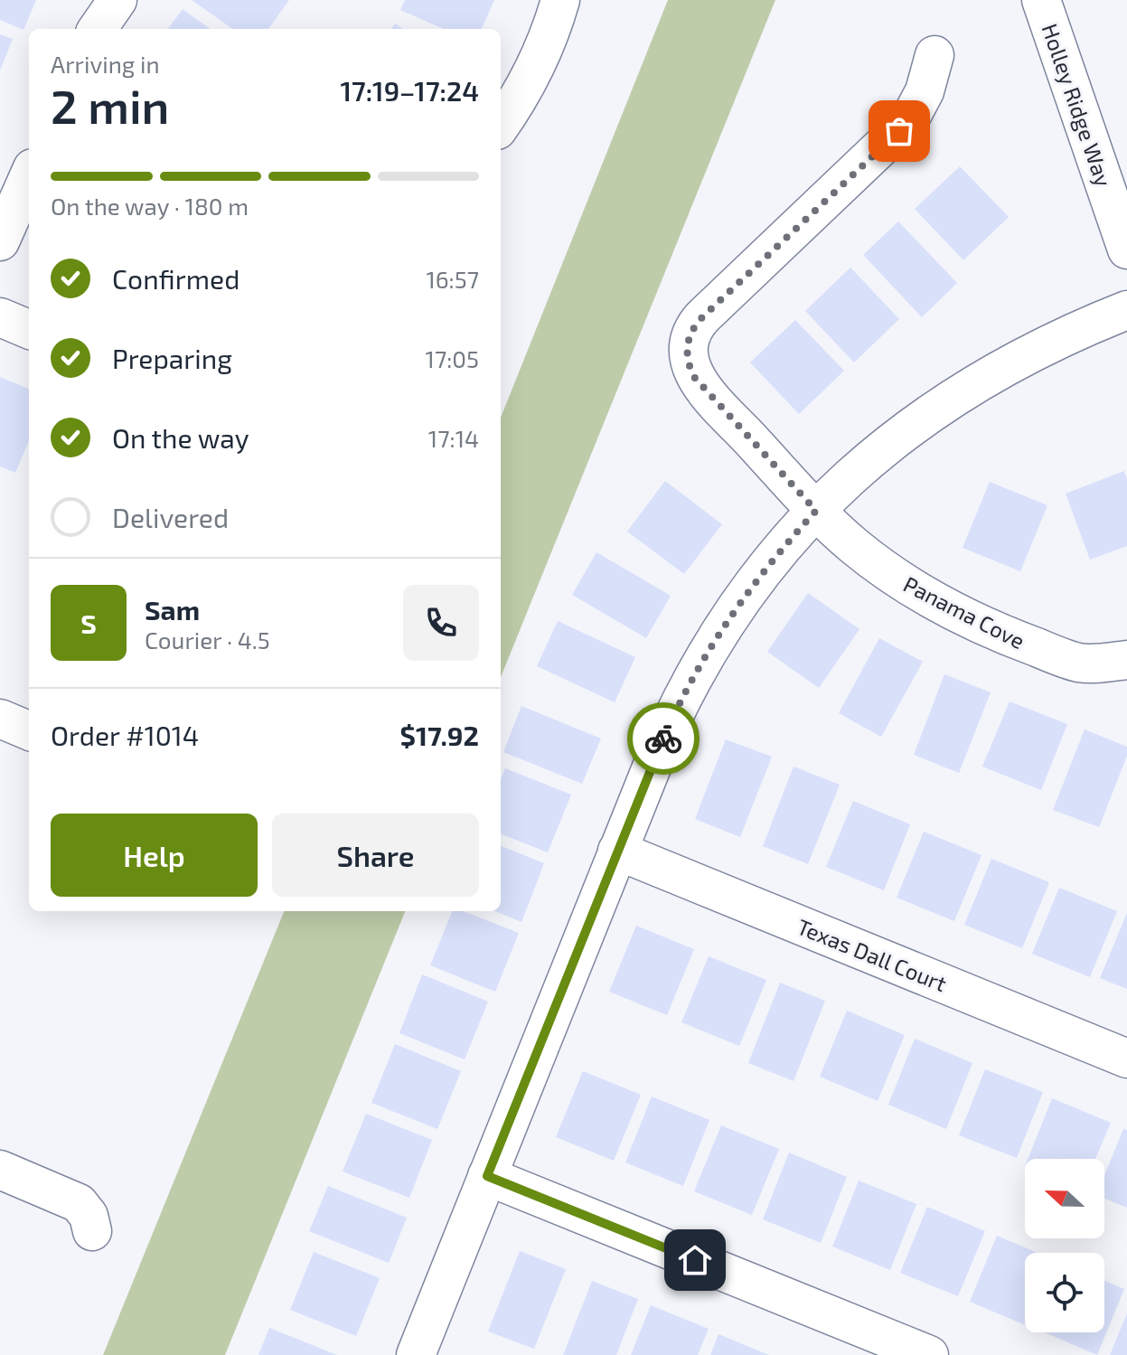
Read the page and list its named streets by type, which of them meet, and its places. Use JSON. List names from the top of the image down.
{
  "streets": {
    "street": ["Holley Ridge Way", "Panama Cove", "Texas Dall Court"]
  },
  "north": "left",
  "page": {
    "heading": ["2 min", "Arriving in", "17:19–17:24"],
    "panel": [
      "Sam",
      "Courier · 4.5",
      "Order #1014",
      "$17.92"
    ],
    "bar": "On the way · 180 m",
    "list": [
      ["Confirmed", "16:57"],
      ["Preparing", "17:05"],
      ["On the way", "17:14"],
      "Delivered"
    ],
    "round": "S",
    "buttons": ["Help", "Share"]
  }
}
